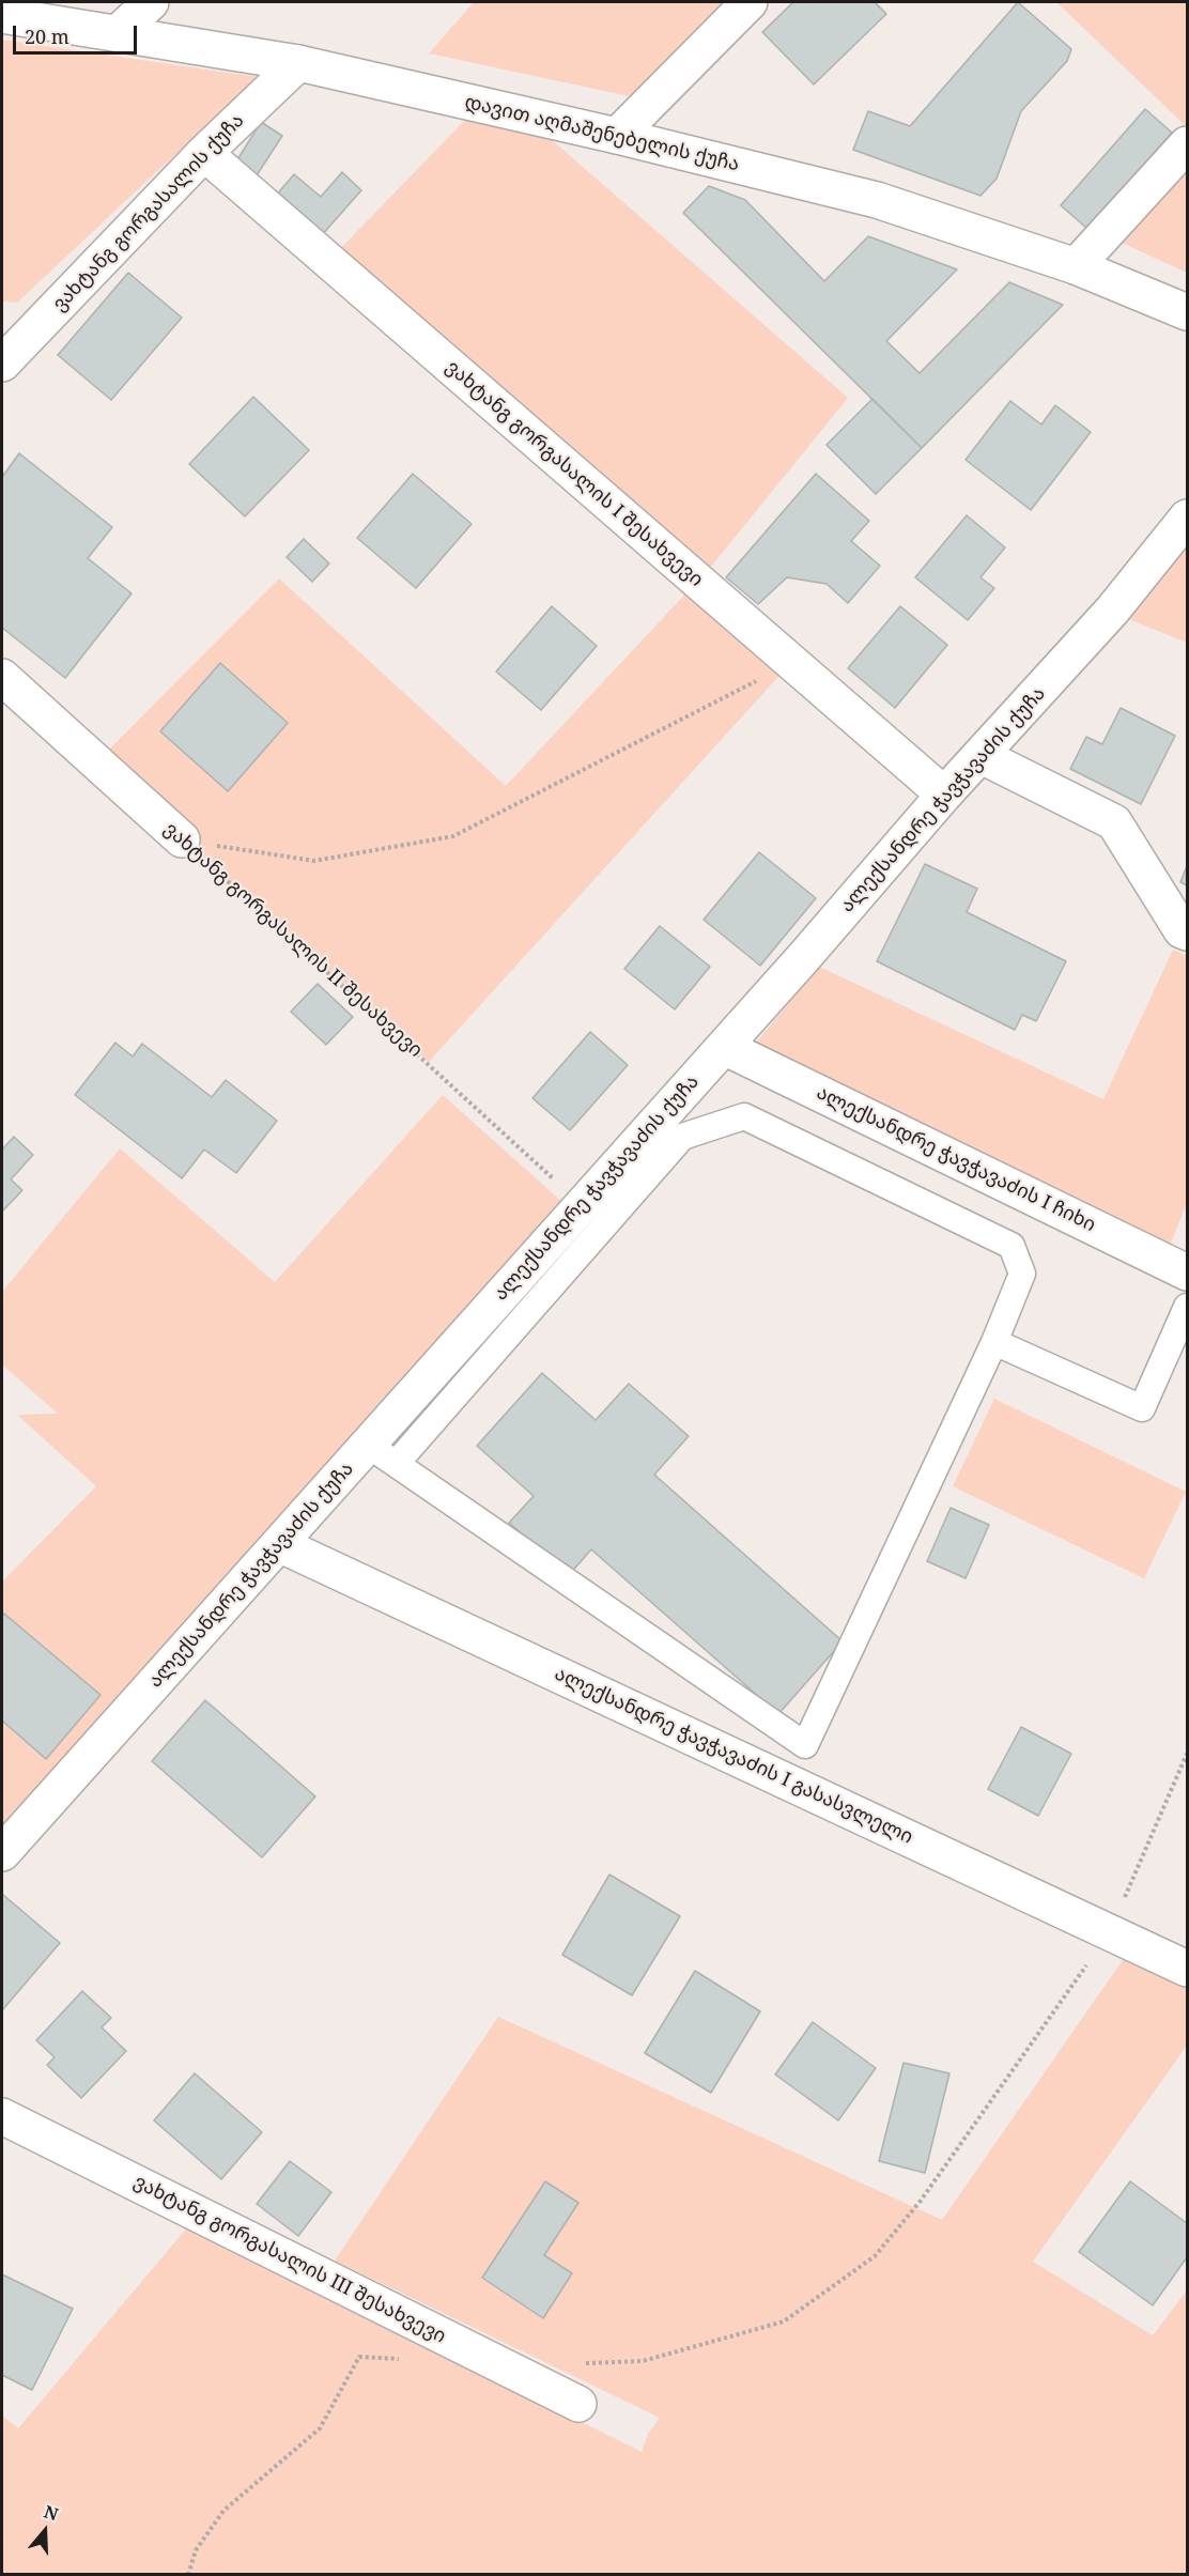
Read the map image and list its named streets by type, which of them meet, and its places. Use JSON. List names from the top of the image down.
{
  "streets": {
    "street": [
      "დავით აღმაშენებელის ქუჩა",
      "ვახტანგ გორგასალის ქუჩა",
      "ვახტანგ გორგასალის I შესახვევი",
      "ალექსანდრე ჭავჭავაძის ქუჩა",
      "ვახტანგ გორგასალის II შესახვევი",
      "ალექსანდრე ჭავჭავაძის I ჩიხი",
      "ალექსანდრე ჭავჭავაძის I გასასვლელი",
      "ვახტანგ გორგასალის III შესახვევი"
    ]
  },
  "crossings": [
    ["დავით აღმაშენებელის ქუჩა", "ვახტანგ გორგასალის ქუჩა"],
    ["ვახტანგ გორგასალის ქუჩა", "ვახტანგ გორგასალის I შესახვევი"],
    ["ვახტანგ გორგასალის I შესახვევი", "ალექსანდრე ჭავჭავაძის ქუჩა"],
    ["ალექსანდრე ჭავჭავაძის ქუჩა", "ვახტანგ გორგასალის II შესახვევი"],
    ["ალექსანდრე ჭავჭავაძის ქუჩა", "ალექსანდრე ჭავჭავაძის I ჩიხი"],
    ["ალექსანდრე ჭავჭავაძის ქუჩა", "ალექსანდრე ჭავჭავაძის I გასასვლელი"]
  ],
  "scale_bar": "20 m",
  "north": "top"
}
